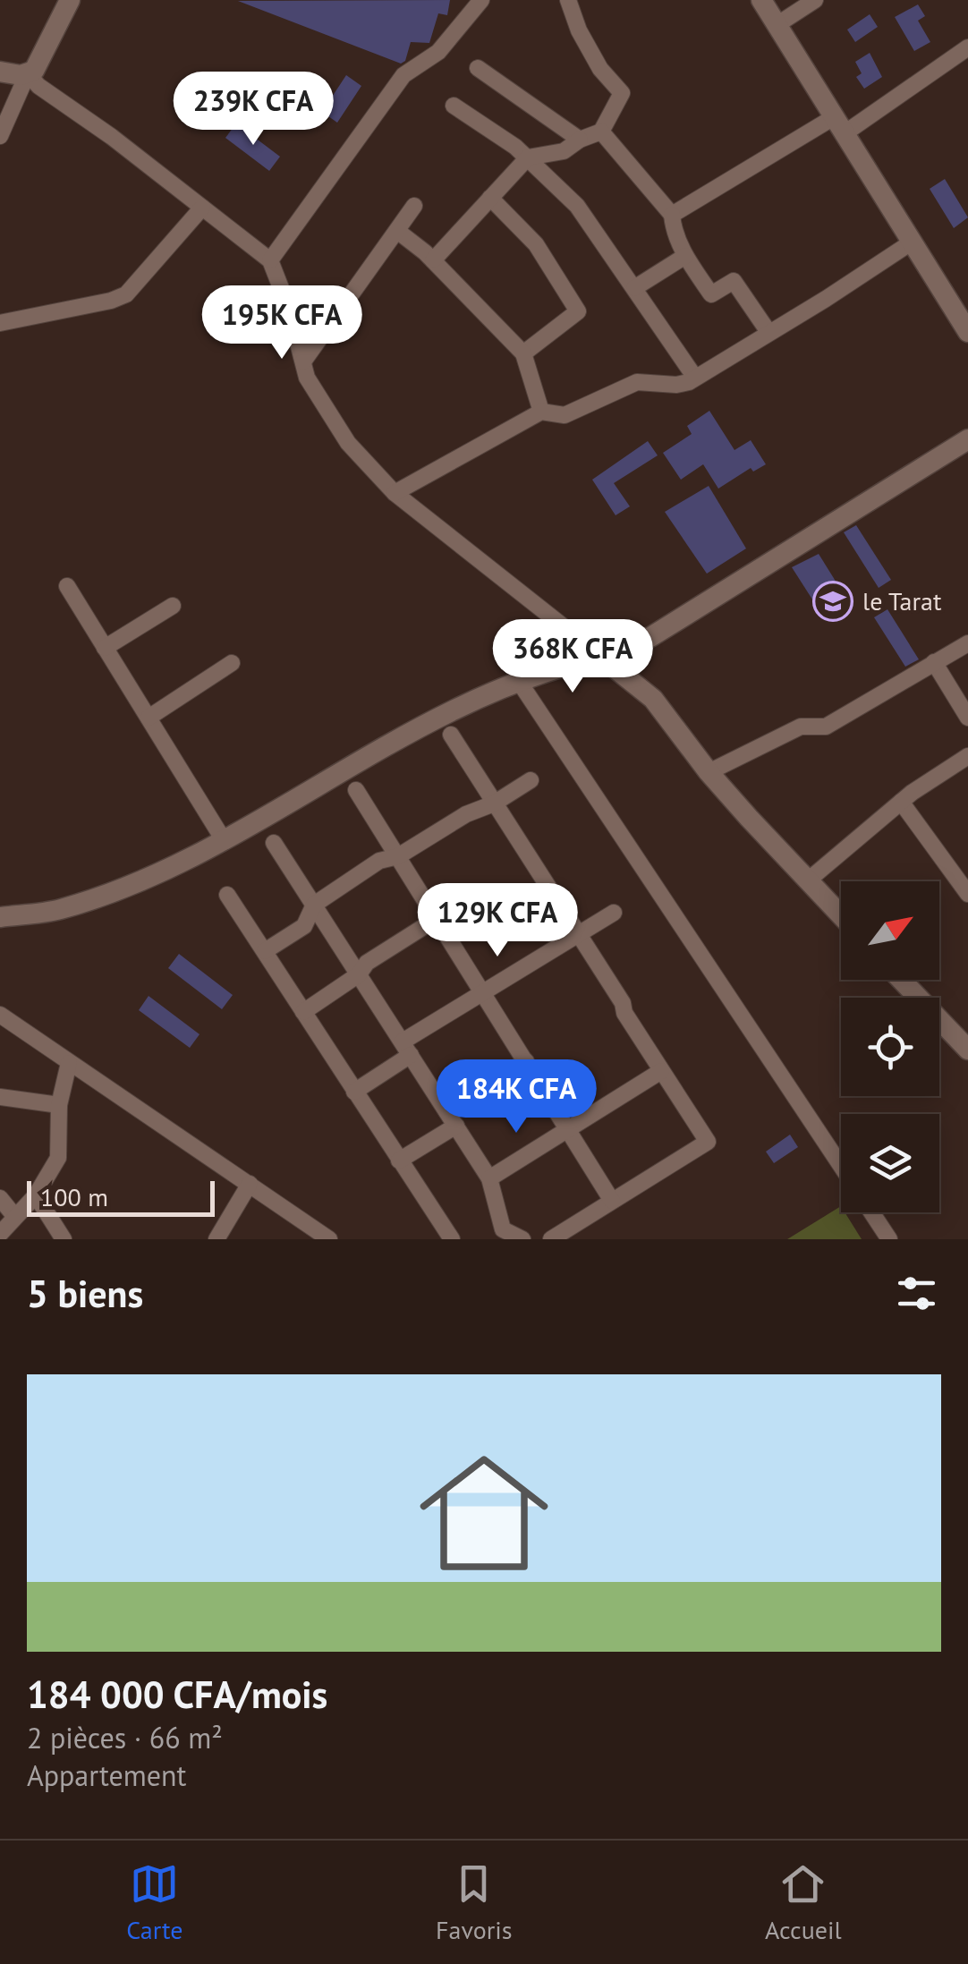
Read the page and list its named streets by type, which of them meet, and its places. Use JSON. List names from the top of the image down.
{
  "places": {
    "school or university": ["le Tarat"]
  },
  "scale_bar": "100 m",
  "north": "top right",
  "page": {
    "price": [
      "239K CFA",
      "195K CFA",
      "368K CFA",
      "129K CFA",
      "184K CFA"
    ],
    "scale": "100 m",
    "heading": "5 biens",
    "list": [
      {
        "name": "184 000 CFA/mois",
        "note": "2 pièces · 66 m² · Appartement"
      }
    ],
    "tabs": ["Carte", "Favoris", "Accueil"]
  }
}
